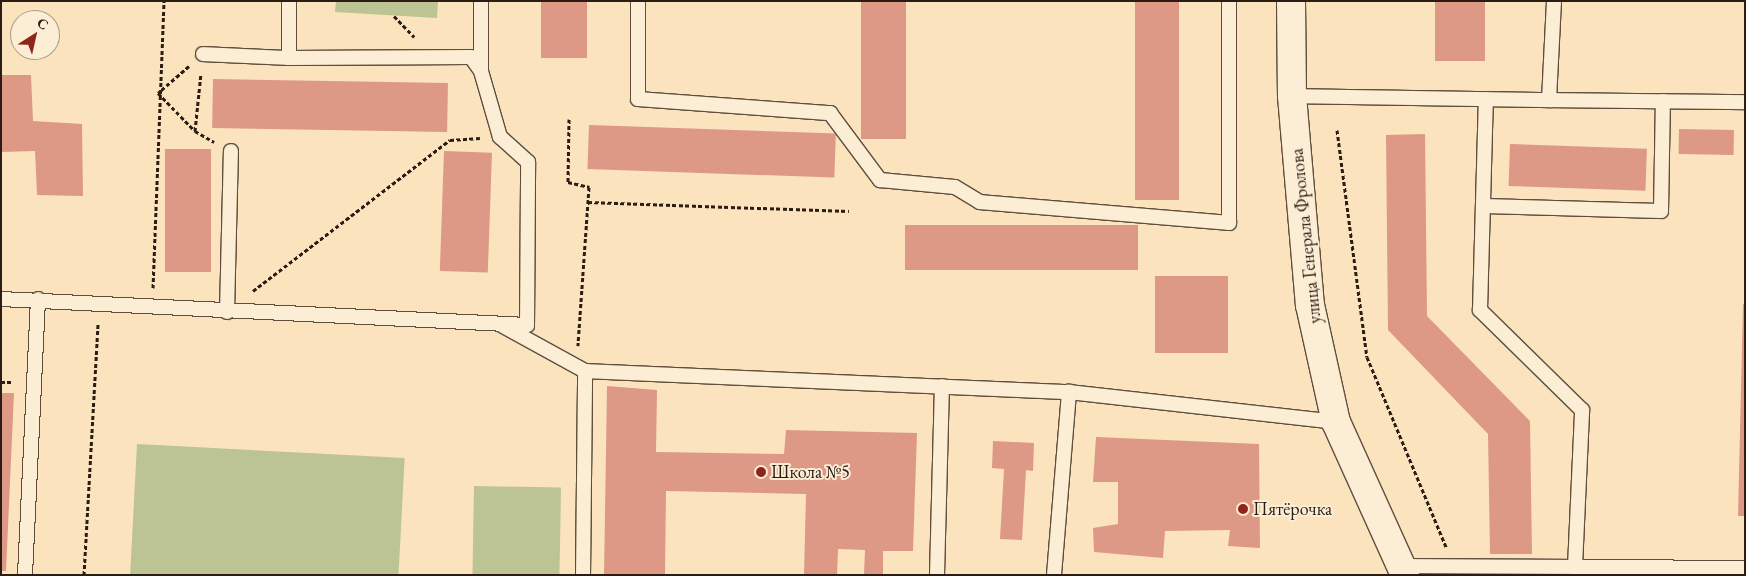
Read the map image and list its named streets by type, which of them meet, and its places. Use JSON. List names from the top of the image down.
{
  "streets": {
    "street": ["улица Генерала Фролова"]
  },
  "places": ["Школа №5", "Пятёрочка"],
  "north": "top right"
}
